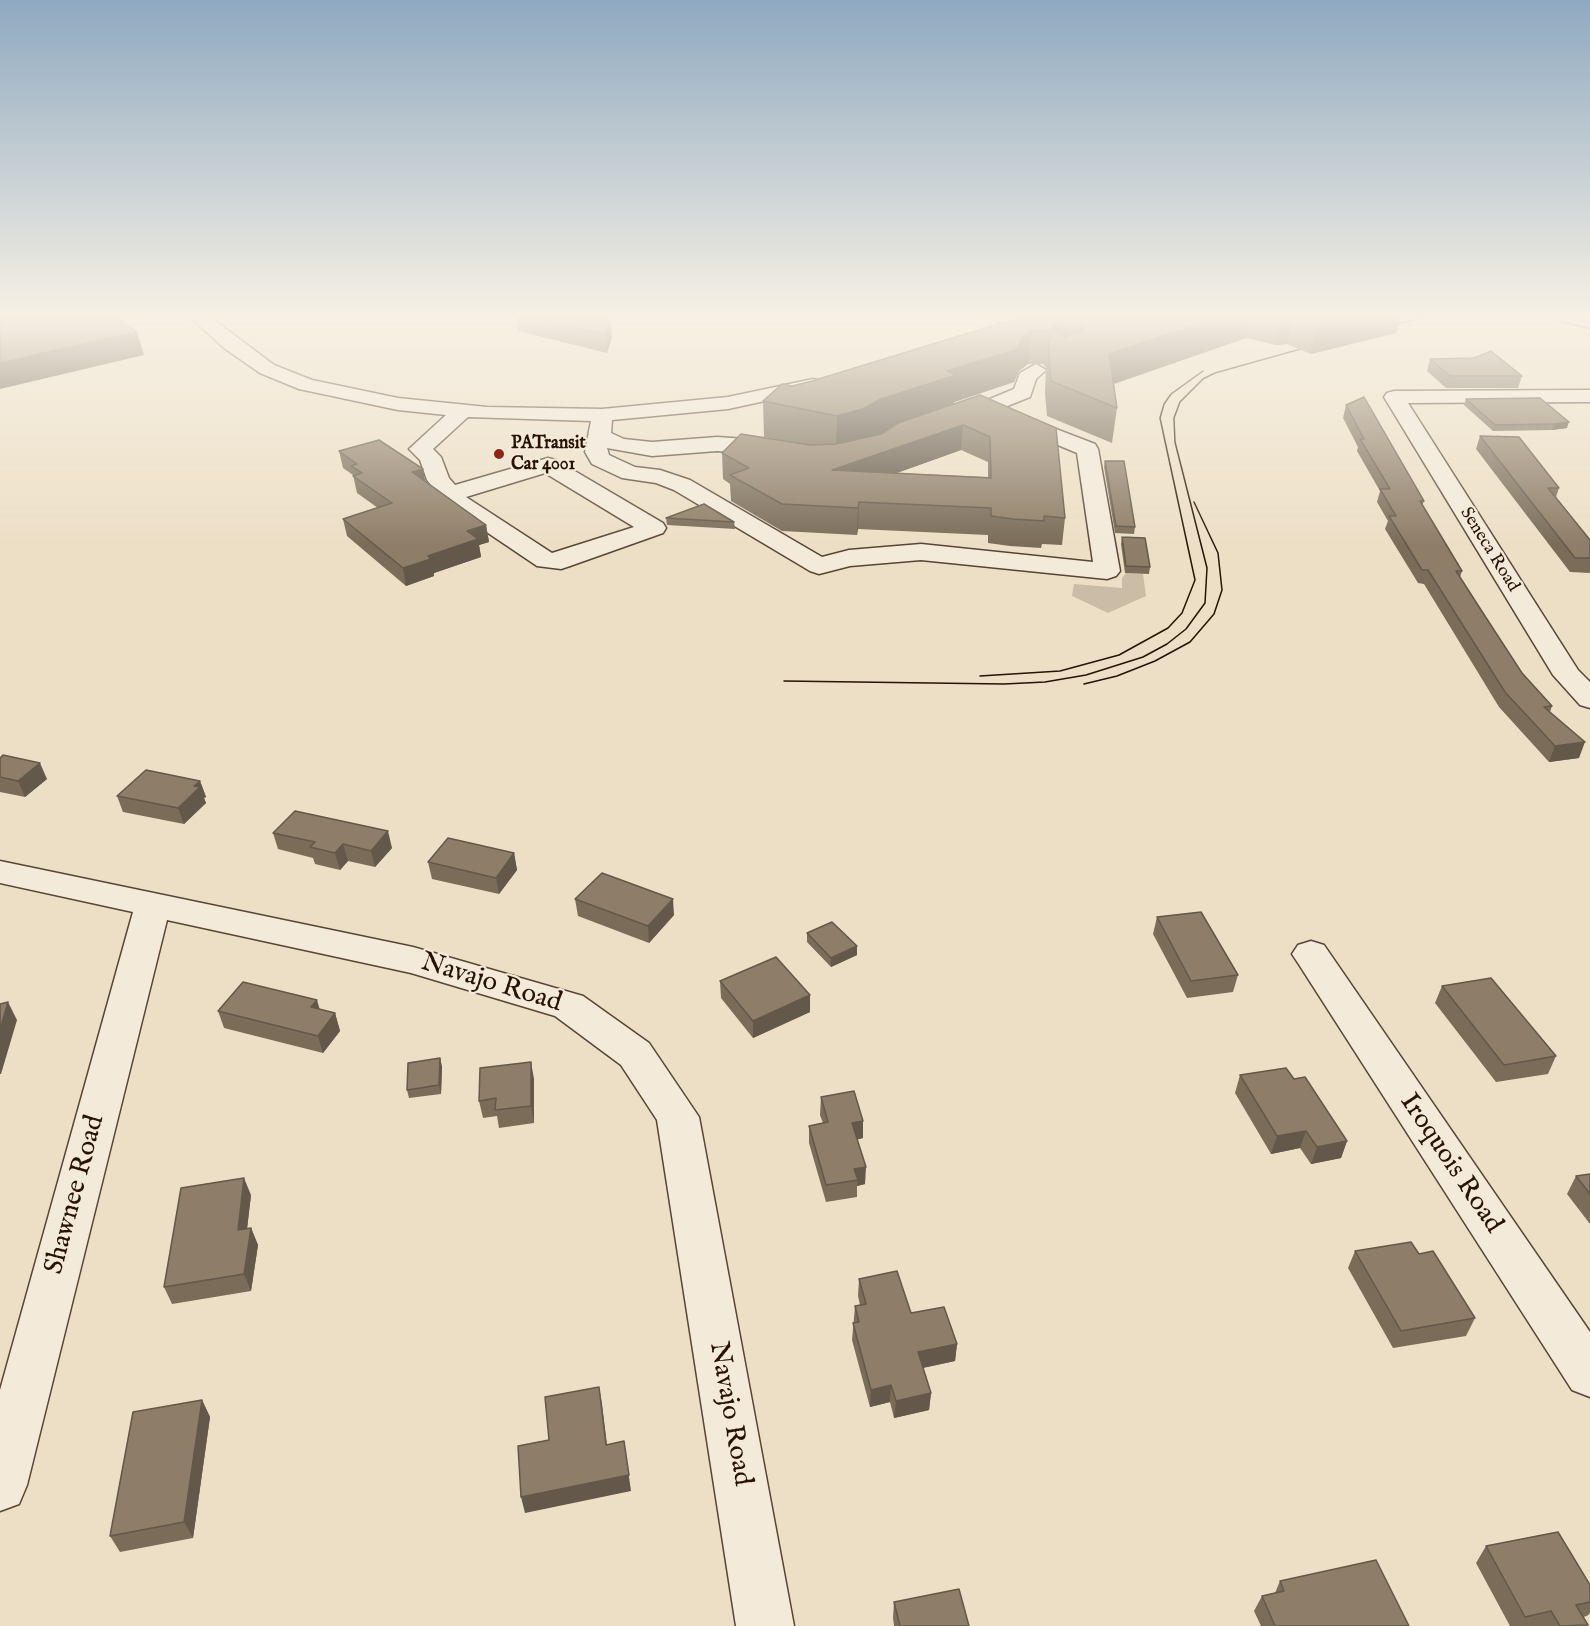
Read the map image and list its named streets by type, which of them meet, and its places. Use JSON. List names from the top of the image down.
{
  "streets": {
    "street": [
      "Seneca Road",
      "Navajo Road",
      "Iroquois Road",
      "Shawnee Road"
    ]
  },
  "crossings": [
    ["Navajo Road", "Shawnee Road"]
  ],
  "places": ["PATransit Car 4001"]
}
